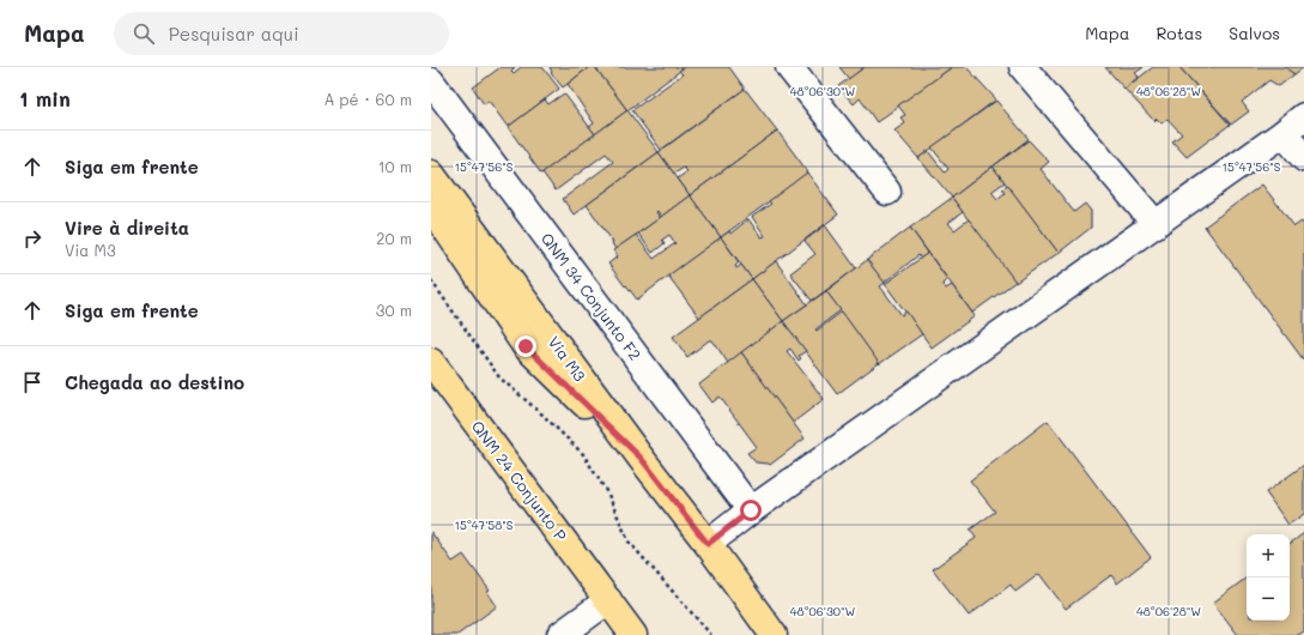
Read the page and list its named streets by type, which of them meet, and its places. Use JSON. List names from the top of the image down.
{
  "streets": {
    "main road": ["Via M3", "QNM 24 Conjunto P"],
    "street": ["QNM 34 Conjunto F2"]
  },
  "page": {
    "header": "Mapa",
    "search": "Pesquisar aqui",
    "nav": ["Mapa", "Rotas", "Salvos"],
    "heading": ["1 min", "A pé · 60 m"],
    "list": [
      ["Siga em frente", "10 m"],
      ["Vire à direita", "Via M3", "20 m"],
      ["Siga em frente", "30 m"],
      "Chegada ao destino"
    ],
    "map_buttons": ["+", "−"]
  },
  "coordinates": [
    "48°06'30\"W",
    "48°06'28\"W",
    "15°47'56\"S",
    "15°47'58\"S"
  ]
}
